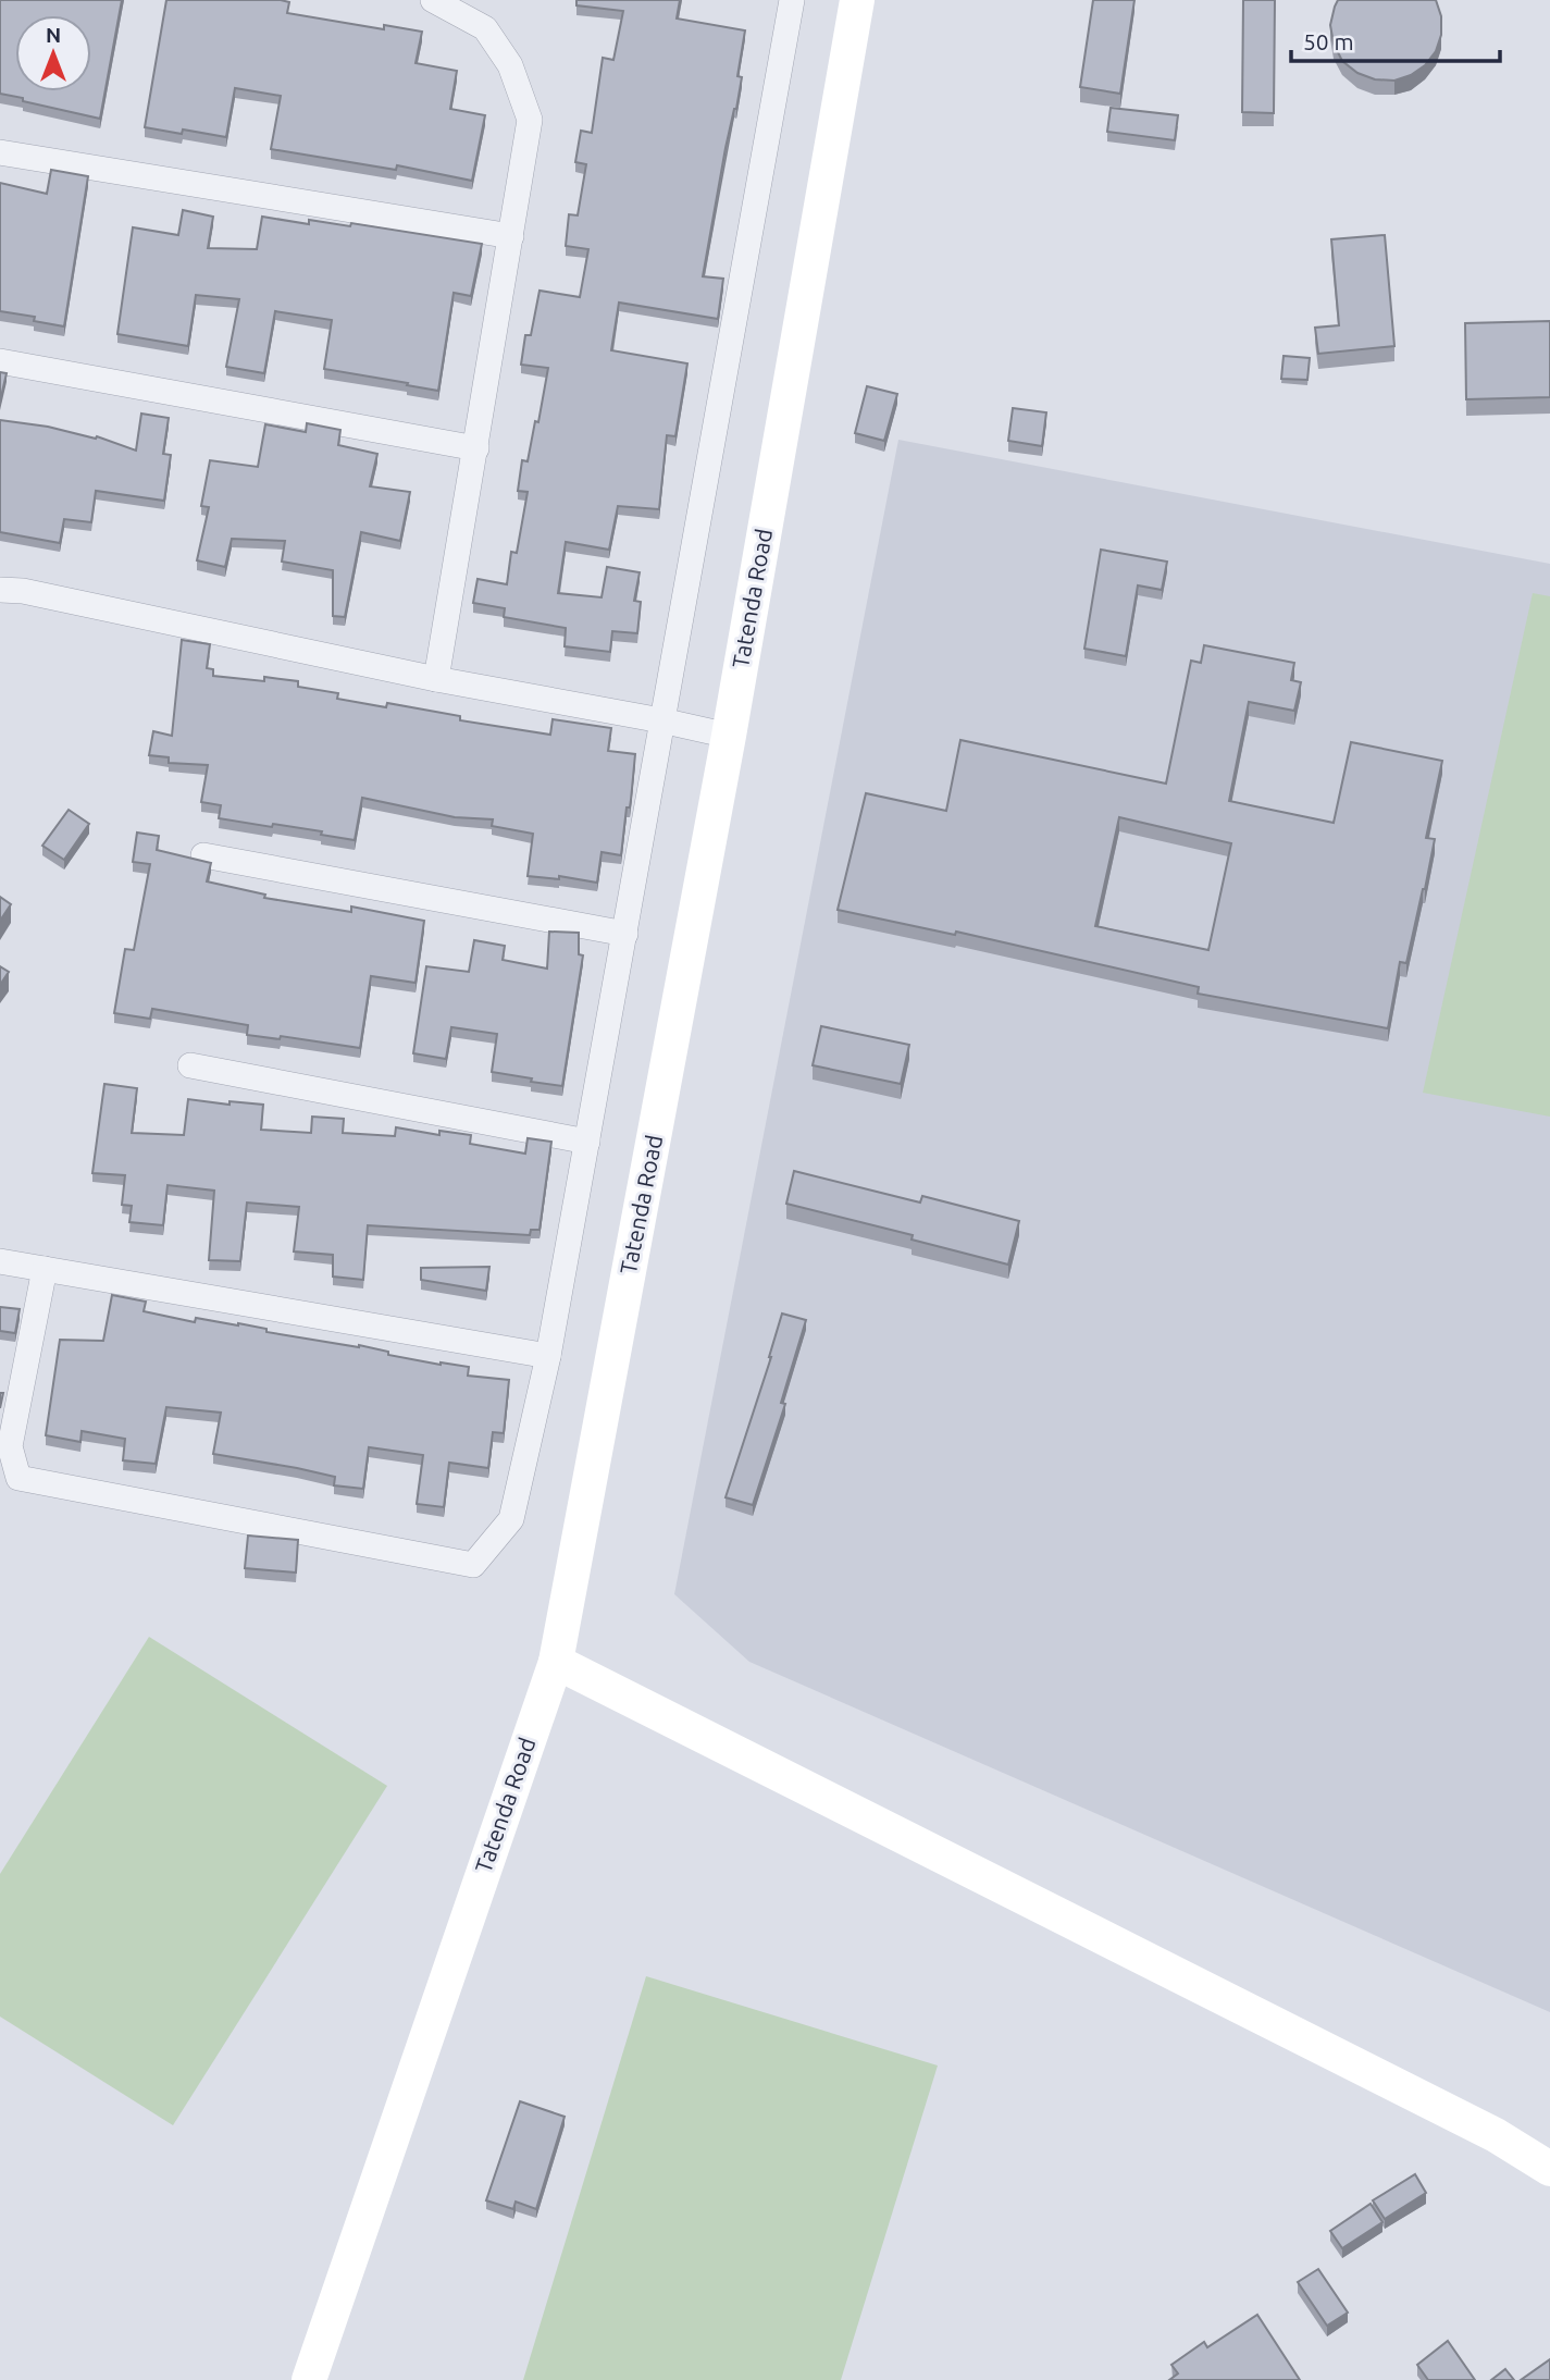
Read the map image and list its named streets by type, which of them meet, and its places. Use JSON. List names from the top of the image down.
{
  "streets": {
    "street": ["Tatenda Road"]
  },
  "scale_bar": "50 m",
  "north": "top"
}
